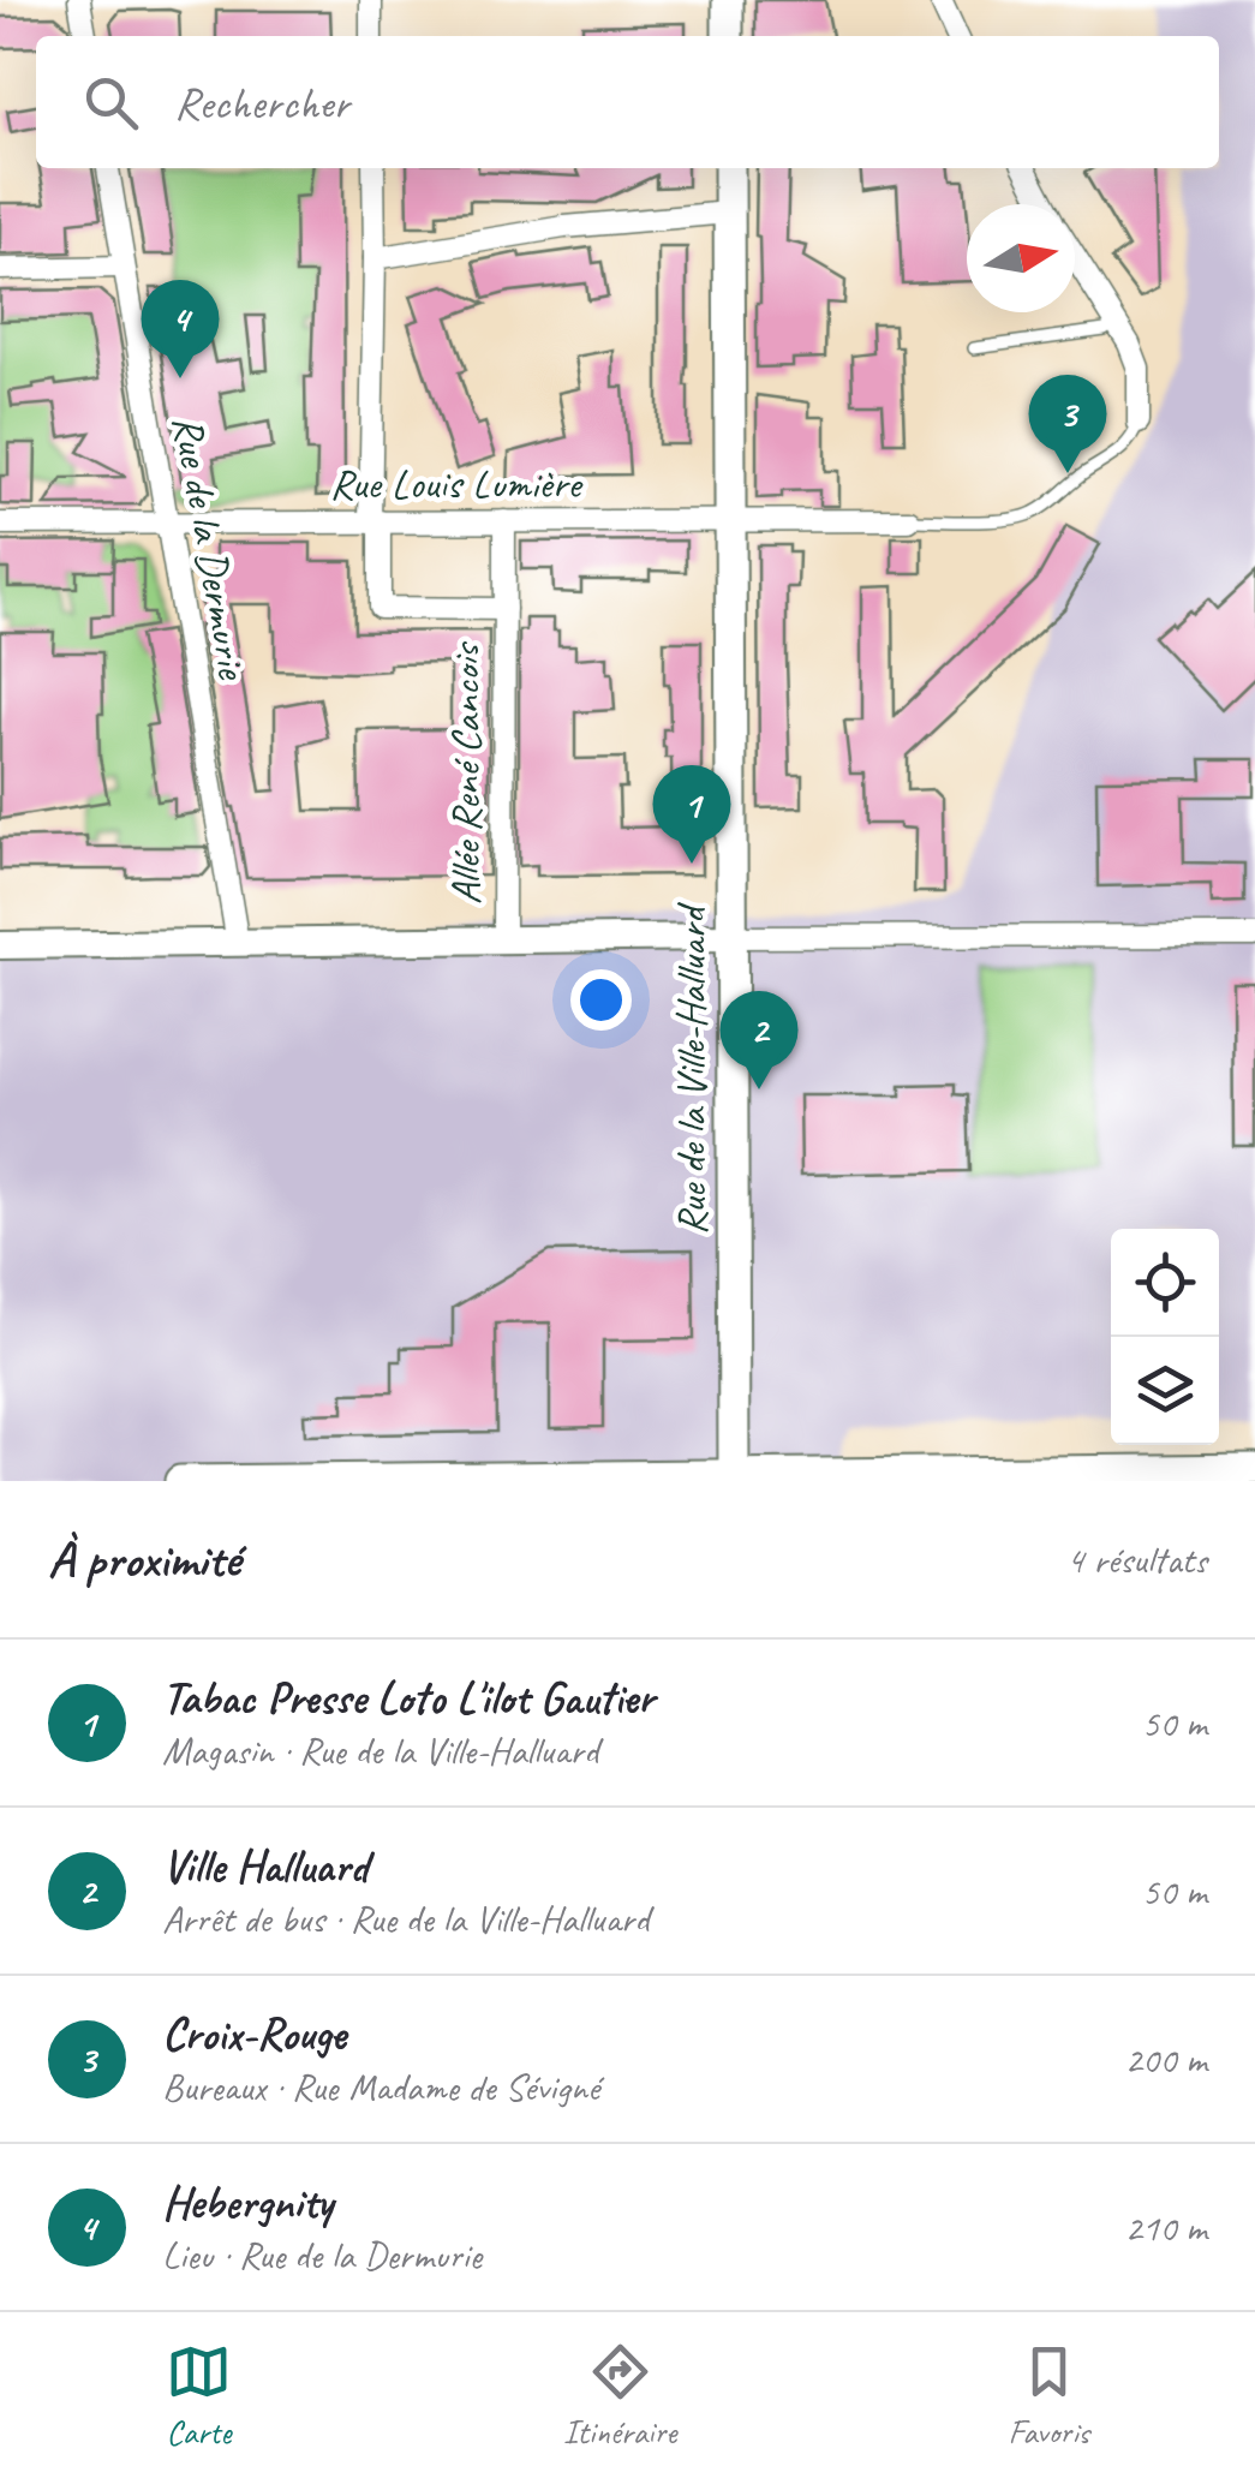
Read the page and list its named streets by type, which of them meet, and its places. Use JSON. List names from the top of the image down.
{
  "streets": {
    "main road": ["Rue de la Ville-Halluard"],
    "street": ["Rue Louis Lumière", "Rue de la Dermurie", "Allée René Cancois"]
  },
  "crossings": [
    ["Rue Louis Lumière", "Rue de la Dermurie"],
    ["Rue Louis Lumière", "Allée René Cancois"],
    ["Rue Louis Lumière", "Rue de la Ville-Halluard"]
  ],
  "north": "right",
  "page": {
    "search": "Rechercher",
    "pins": [
      "4",
      "3",
      "1",
      "2"
    ],
    "heading": ["À proximité", "4 résultats"],
    "list": [
      {
        "mark": "1",
        "name": "Tabac Presse Loto L'ilot Gautier",
        "note": "Magasin · Rue de la Ville-Halluard",
        "value": "50 m"
      },
      {
        "mark": "2",
        "name": "Ville Halluard",
        "note": "Arrêt de bus · Rue de la Ville-Halluard",
        "value": "50 m"
      },
      {
        "mark": "3",
        "name": "Croix-Rouge",
        "note": "Bureaux · Rue Madame de Sévigné",
        "value": "200 m"
      },
      {
        "mark": "4",
        "name": "Hebergnity",
        "note": "Lieu · Rue de la Dermurie",
        "value": "210 m"
      }
    ],
    "nav": ["Carte", "Itinéraire", "Favoris"]
  }
}
